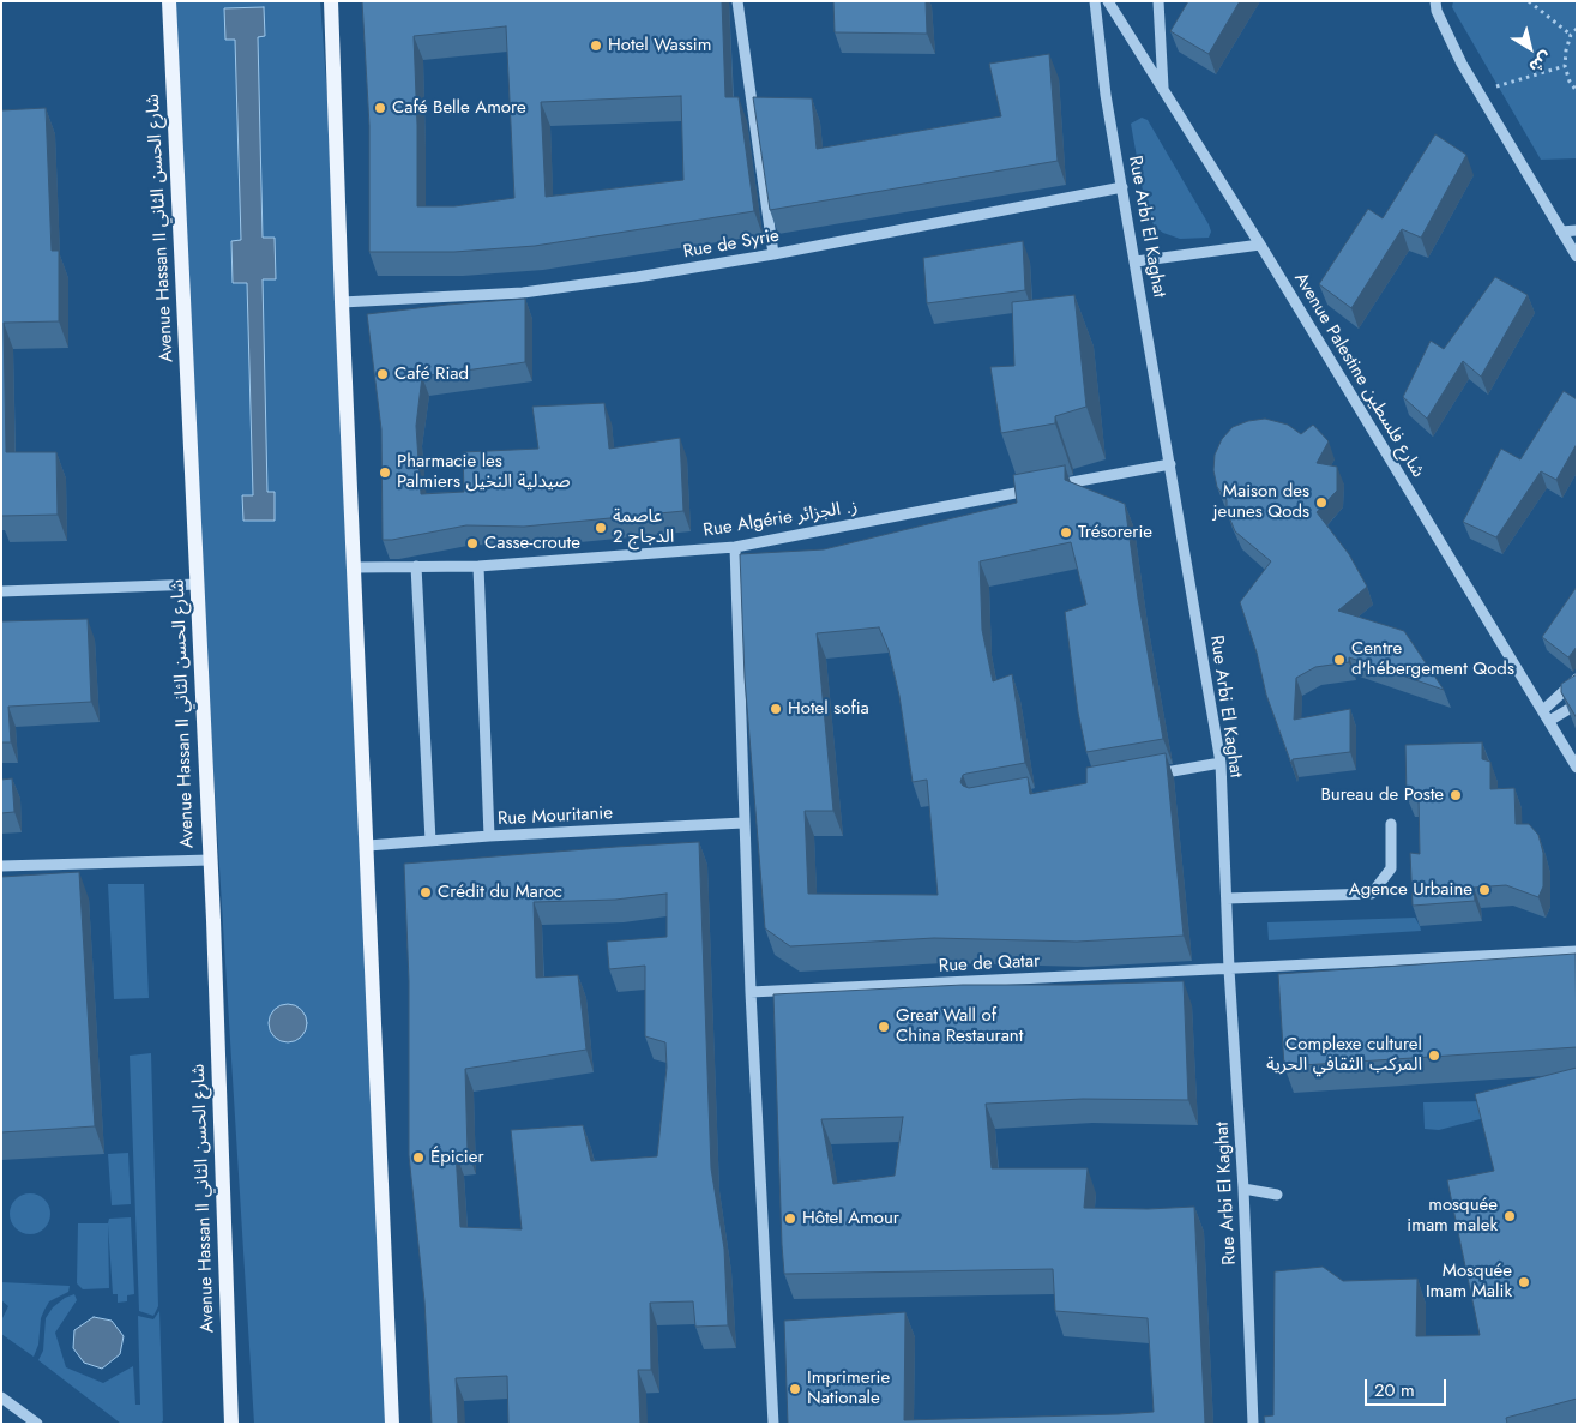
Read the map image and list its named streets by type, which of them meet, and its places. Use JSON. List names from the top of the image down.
{
  "streets": {
    "main road": ["Avenue Hassan II شارع الحسن الثاني"],
    "street": [
      "Rue Arbi El Kaghat",
      "Rue de Syrie",
      "Avenue Palestine شارع فلسطين",
      "Rue Algérie ز. الجزائر",
      "Rue Mouritanie",
      "Rue de Qatar"
    ]
  },
  "crossings": [
    ["Rue Arbi El Kaghat", "Rue de Syrie"],
    ["Rue Arbi El Kaghat", "Rue de Qatar"]
  ],
  "places": [
    "Hotel Wassim",
    "Café Belle Amore",
    "Café Riad",
    "Pharmacie les Palmiers صيدلية النخيل",
    "Maison des jeunes Qods",
    "عاصمة الدجاج 2",
    "Trésorerie",
    "Casse-croute",
    "Centre d'hébergement Qods",
    "Hotel sofia",
    "Bureau de Poste",
    "Agence Urbaine",
    "Crédit du Maroc",
    "Great Wall of China Restaurant",
    "Complexe culturel المركب الثقافي الحرية",
    "Épicier",
    "mosquée imam malek",
    "Hôtel Amour",
    "Mosquée Imam Malik",
    "Imprimerie Nationale"
  ],
  "scale_bar": "20 m",
  "north": "bottom right"
}
